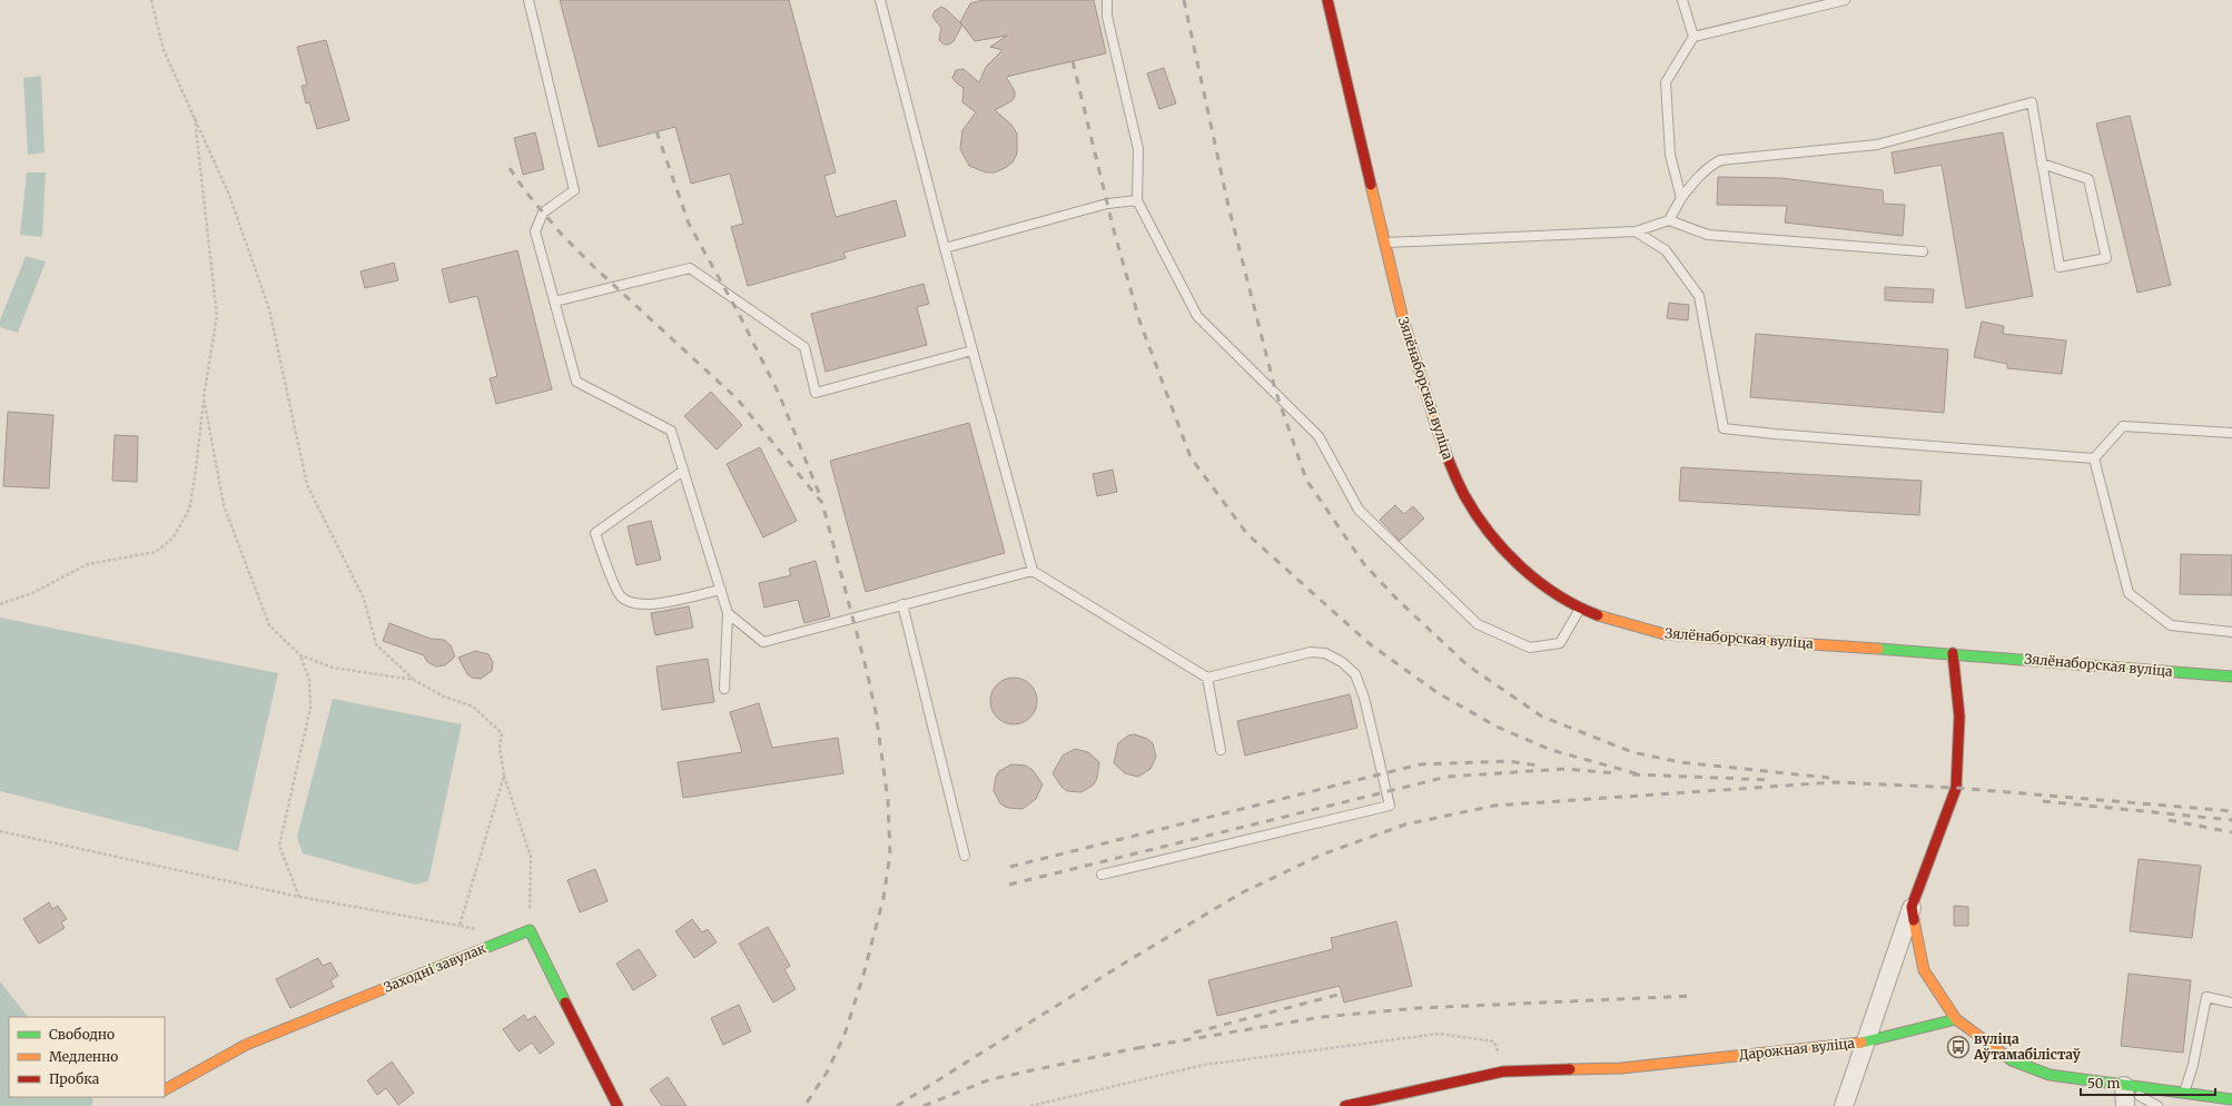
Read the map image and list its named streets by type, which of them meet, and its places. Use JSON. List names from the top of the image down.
{
  "streets": {
    "street": ["Зялёнаборская вуліца", "Заходні завулак", "Дарожная вуліца"]
  },
  "places": {
    "bus stop": ["вуліца Аўтамабілістаў"]
  },
  "legend": ["Свободно", "Медленно", "Пробка"],
  "scale_bar": "50 m"
}
